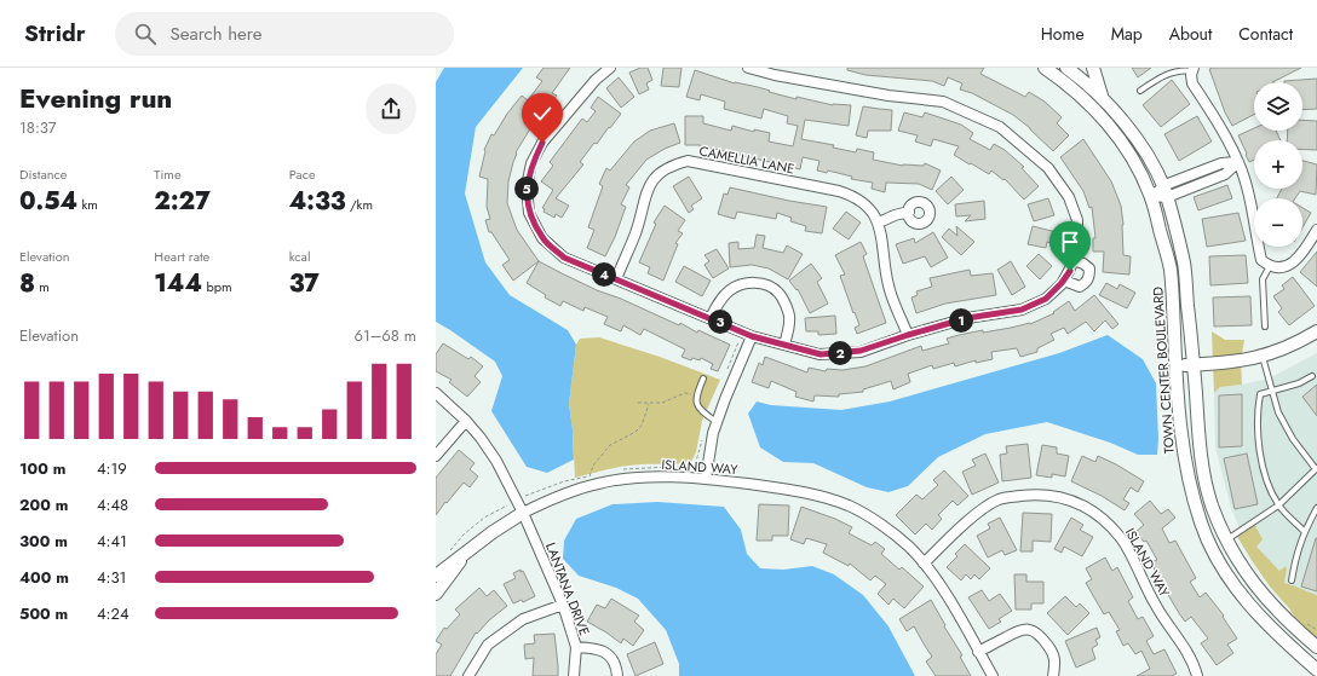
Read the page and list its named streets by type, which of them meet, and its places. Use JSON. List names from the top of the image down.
{
  "streets": {
    "street": [
      "CAMELLIA LANE",
      "TOWN CENTER BOULEVARD",
      "ISLAND WAY",
      "LANTANA DRIVE"
    ]
  },
  "crossings": [
    ["ISLAND WAY", "LANTANA DRIVE"]
  ],
  "page": {
    "header": "Stridr",
    "search": "Search here",
    "nav": [
      "Home",
      "Map",
      "About",
      "Contact"
    ],
    "heading": ["Evening run", "18:37"],
    "map_buttons": ["+", "−"],
    "stats": [
      ["Distance", "0.54 km"],
      ["Time", "2:27"],
      ["Pace", "4:33 /km"],
      ["Elevation", "8 m"],
      ["Heart rate", "144 bpm"],
      ["kcal", "37"]
    ],
    "pins": [
      "5",
      "4",
      "1",
      "3",
      "2"
    ],
    "chart": ["Elevation", "61–68 m"],
    "list": [
      {
        "name": "100 m",
        "note": "4:19"
      },
      {
        "name": "200 m",
        "note": "4:48"
      },
      {
        "name": "300 m",
        "note": "4:41"
      },
      {
        "name": "400 m",
        "note": "4:31"
      },
      {
        "name": "500 m",
        "note": "4:24"
      }
    ]
  }
}
